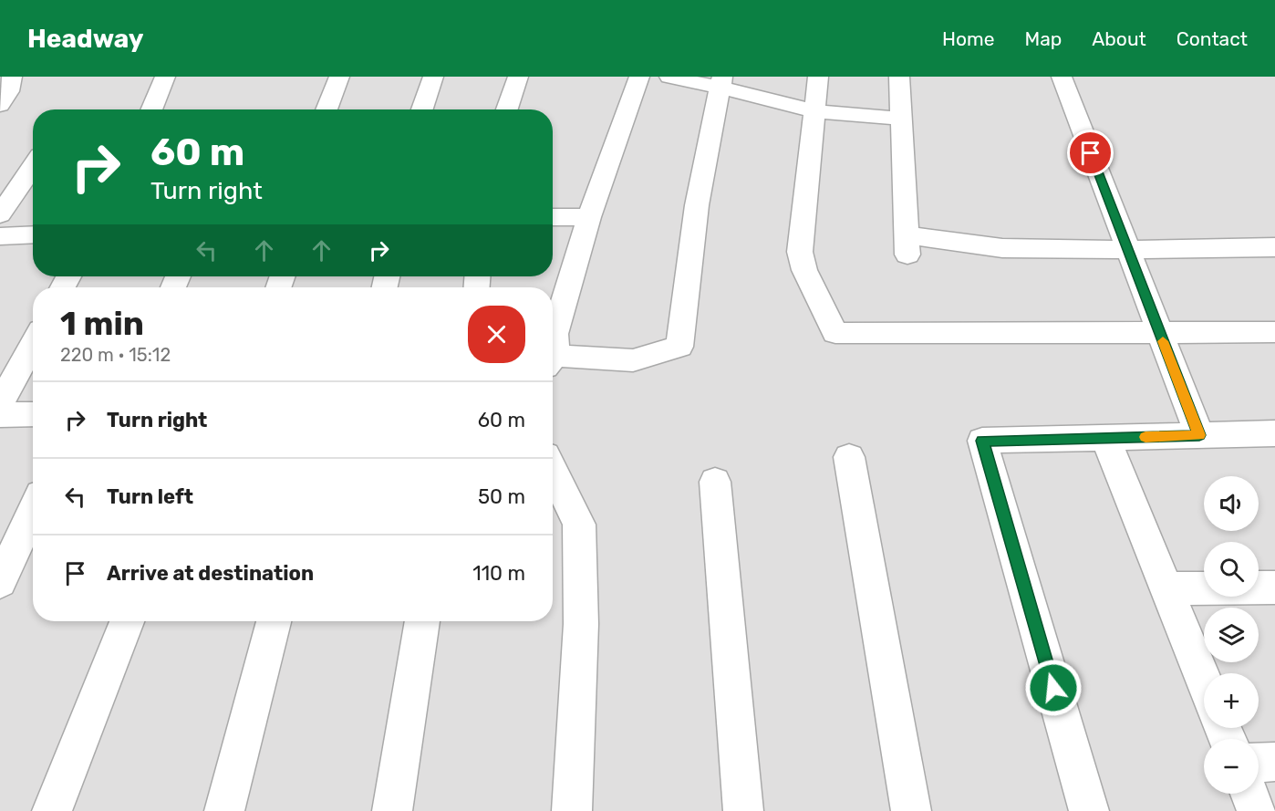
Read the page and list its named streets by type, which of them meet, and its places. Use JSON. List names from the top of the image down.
{
  "page": {
    "header": "Headway",
    "nav": [
      "Home",
      "Map",
      "About",
      "Contact"
    ],
    "turn": ["60 m", "Turn right"],
    "heading": ["1 min", "220 m · 15:12"],
    "list": [
      {
        "name": "Turn right",
        "value": "60 m"
      },
      {
        "name": "Turn left",
        "value": "50 m"
      },
      {
        "name": "Arrive at destination",
        "value": "110 m"
      }
    ],
    "map_buttons": ["+", "−"]
  }
}
